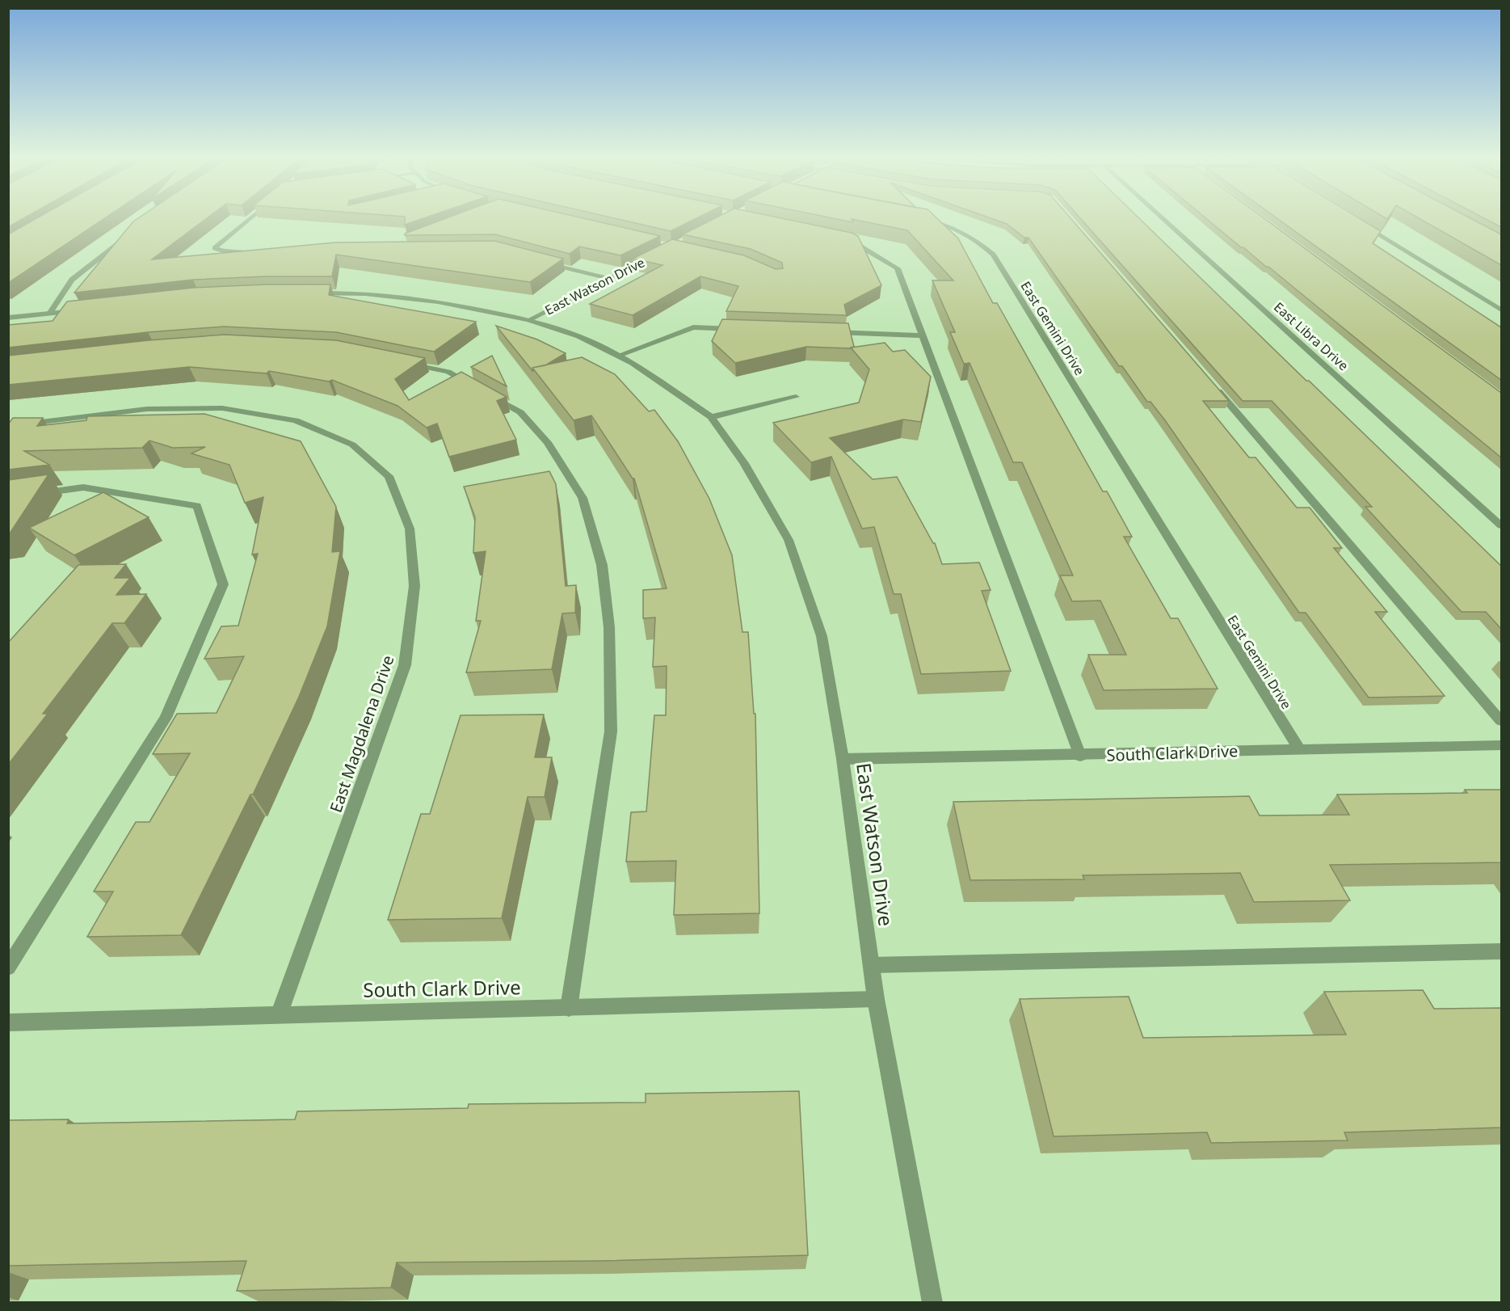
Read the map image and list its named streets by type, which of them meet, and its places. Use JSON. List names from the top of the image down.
{
  "streets": {
    "street": [
      "East Watson Drive",
      "East Gemini Drive",
      "East Libra Drive",
      "East Magdalena Drive",
      "South Clark Drive"
    ]
  },
  "crossings": [
    ["East Watson Drive", "South Clark Drive"],
    ["East Gemini Drive", "South Clark Drive"],
    ["East Magdalena Drive", "South Clark Drive"]
  ]
}
